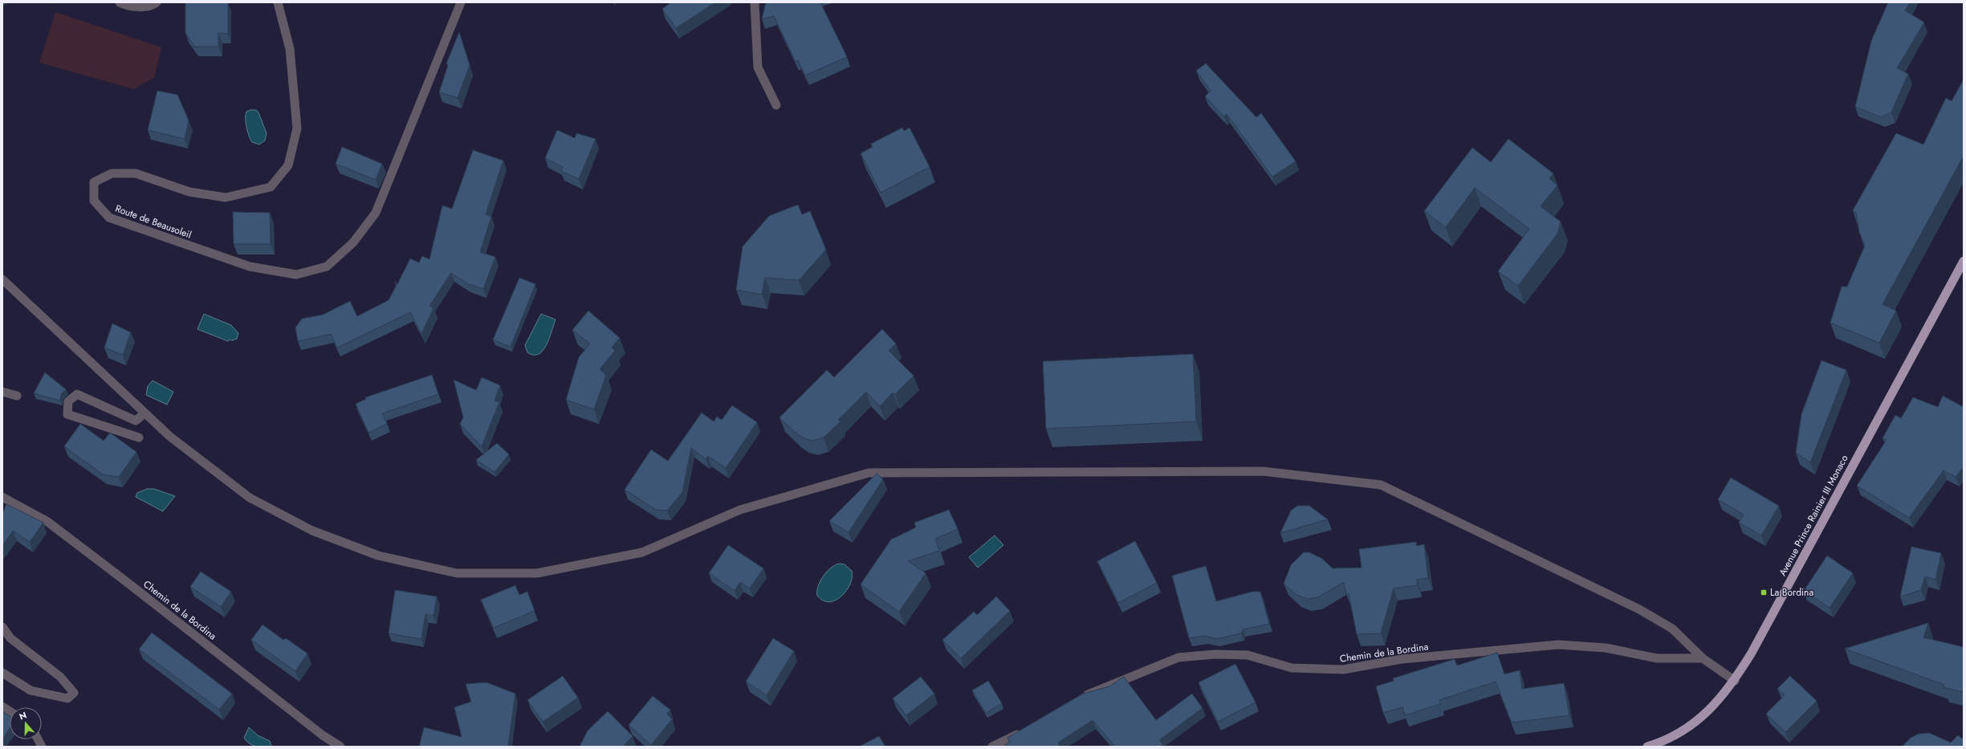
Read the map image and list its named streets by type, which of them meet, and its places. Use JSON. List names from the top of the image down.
{
  "streets": {
    "main road": ["Avenue Prince Rainier III Monaco"],
    "street": ["Route de Beausoleil", "Chemin de la Bordina"]
  },
  "places": {
    "transit": ["La Bordina"]
  },
  "north": "top"
}
